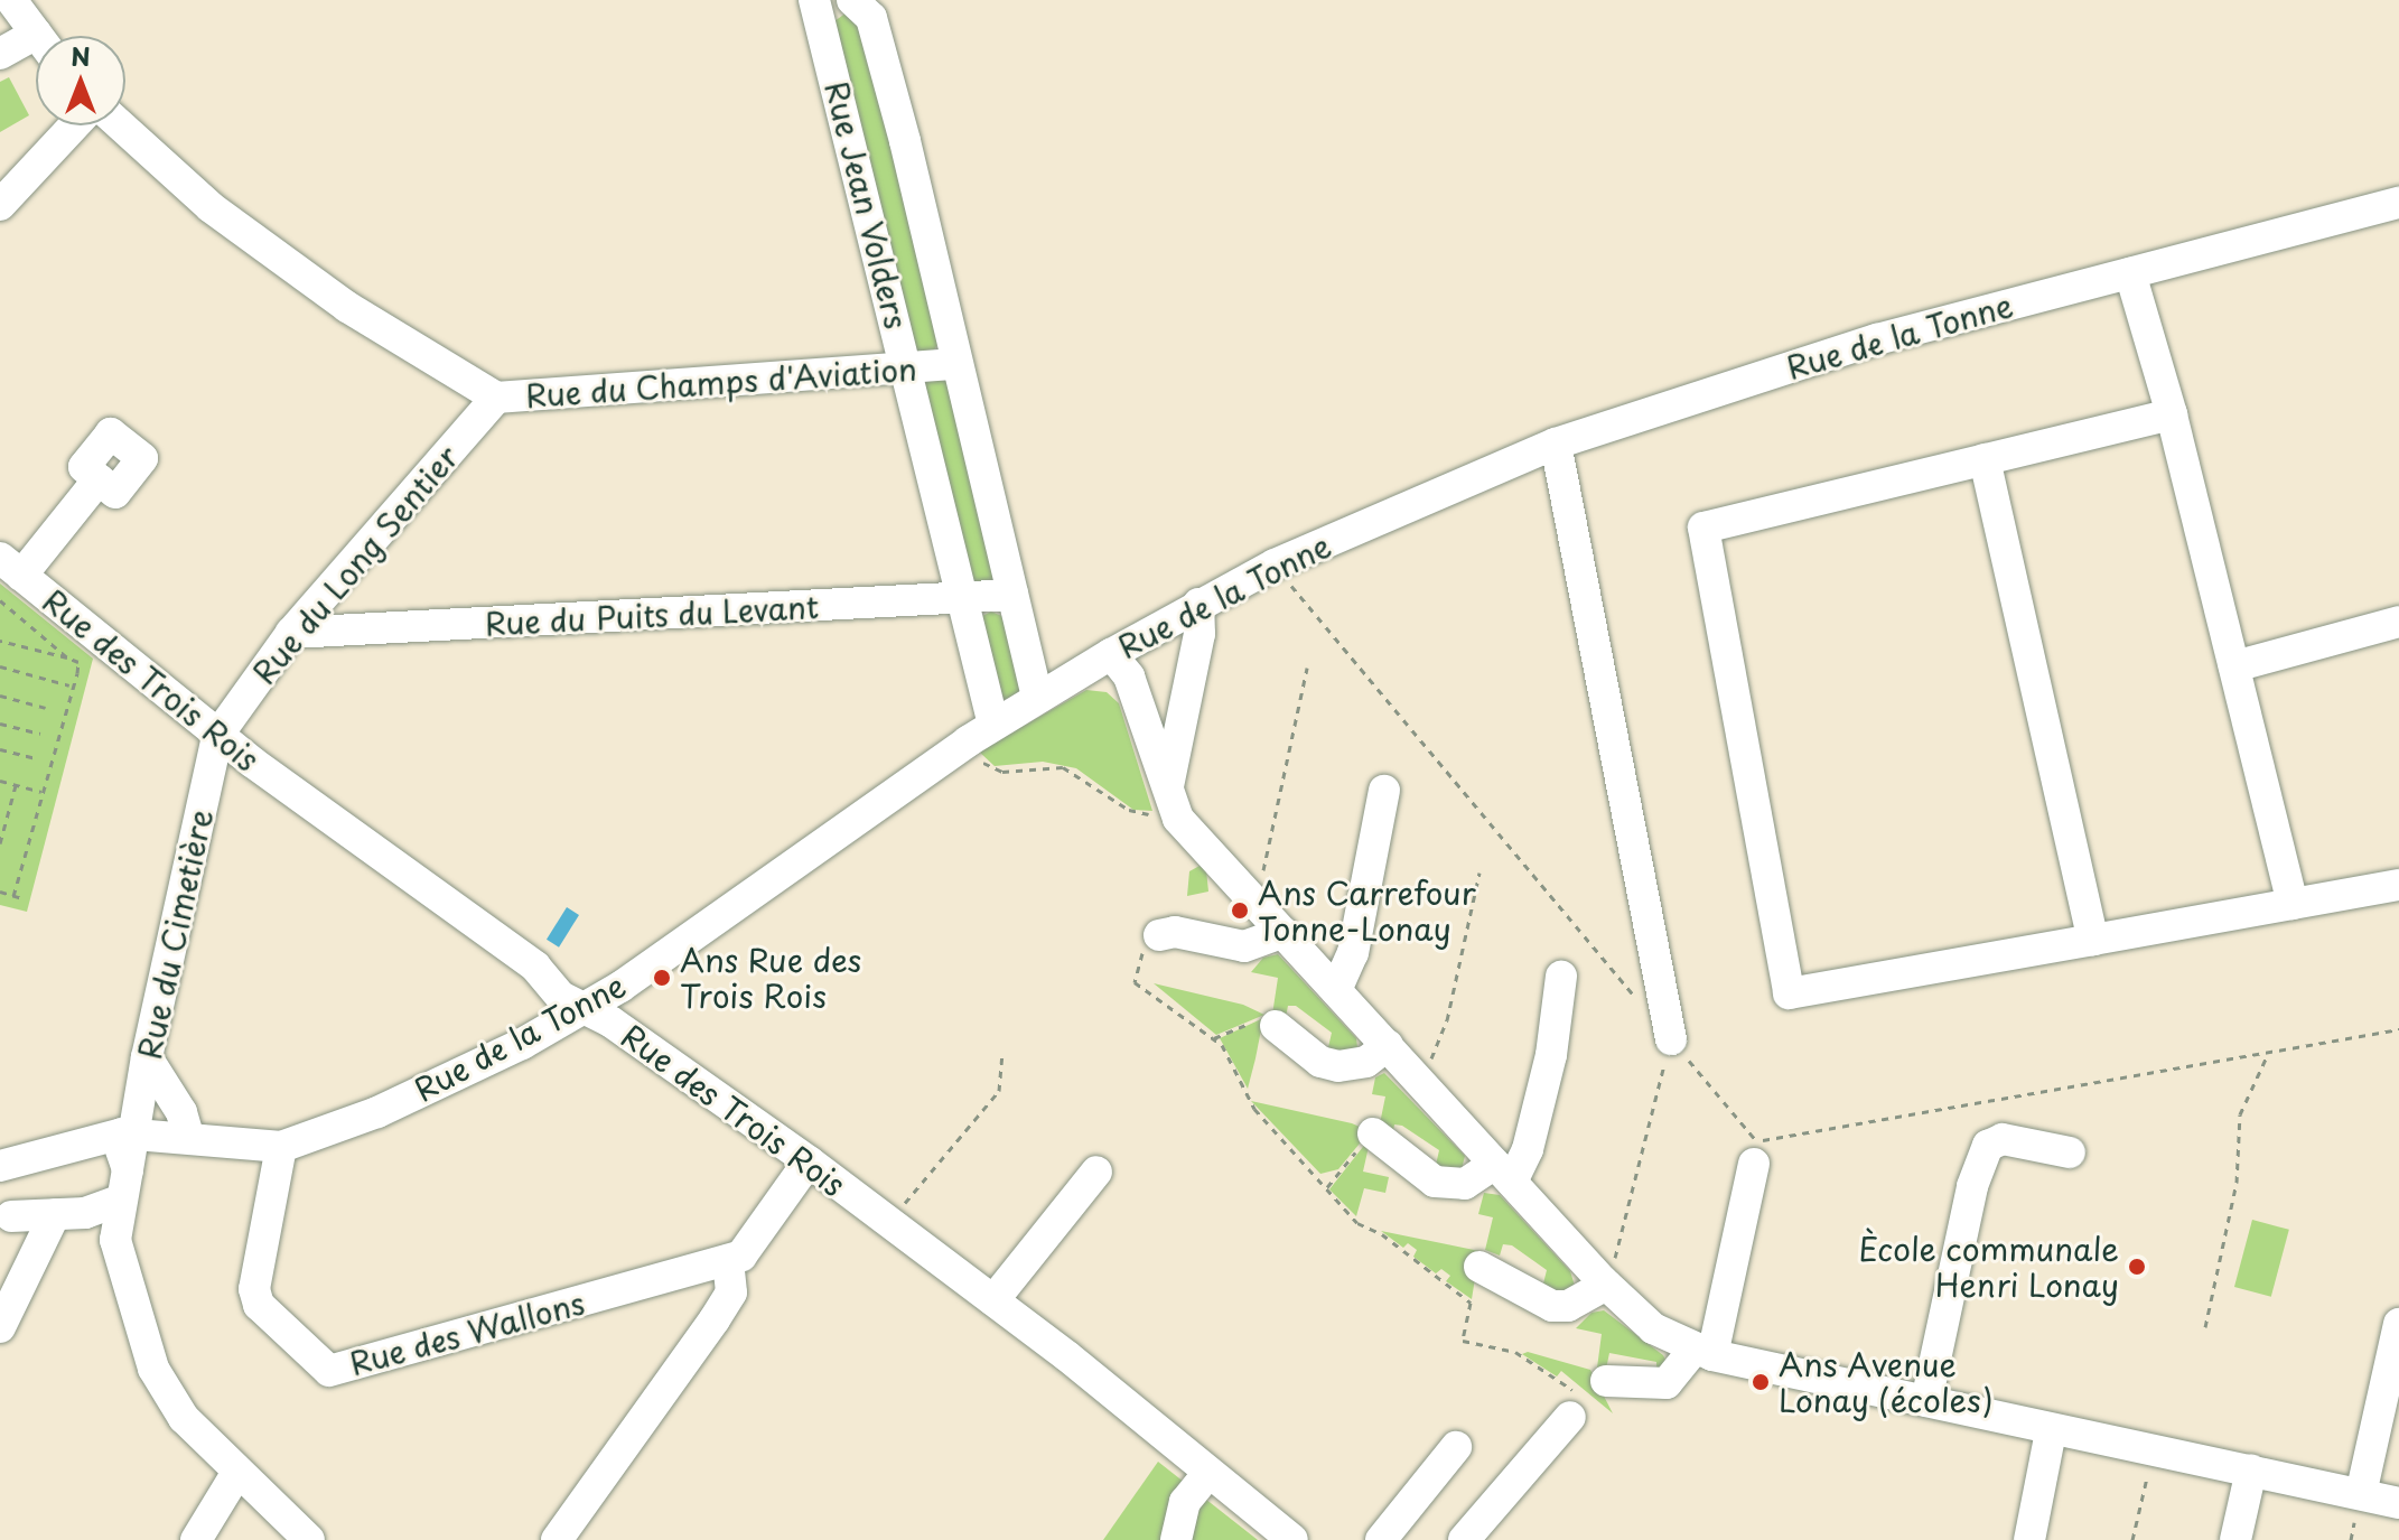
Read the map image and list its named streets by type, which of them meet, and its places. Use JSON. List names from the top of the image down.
{
  "streets": {
    "street": [
      "Rue Jean Volders",
      "Rue de la Tonne",
      "Rue du Champs d'Aviation",
      "Rue du Long Sentier",
      "Rue du Puits du Levant",
      "Rue des Trois Rois",
      "Rue du Cimetière",
      "Rue des Wallons"
    ]
  },
  "crossings": [
    ["Rue Jean Volders", "Rue de la Tonne"],
    ["Rue Jean Volders", "Rue du Champs d'Aviation"],
    ["Rue Jean Volders", "Rue du Puits du Levant"],
    ["Rue de la Tonne", "Rue des Trois Rois"],
    ["Rue de la Tonne", "Rue du Cimetière"],
    ["Rue de la Tonne", "Rue des Wallons"],
    ["Rue du Champs d'Aviation", "Rue du Long Sentier"],
    ["Rue du Long Sentier", "Rue du Puits du Levant"],
    ["Rue du Long Sentier", "Rue des Trois Rois"],
    ["Rue du Long Sentier", "Rue du Cimetière"],
    ["Rue des Trois Rois", "Rue du Cimetière"],
    ["Rue des Trois Rois", "Rue des Wallons"]
  ],
  "places": [
    "Ans Carrefour Tonne-Lonay",
    "Ans Rue des Trois Rois",
    "Ècole communale Henri Lonay",
    "Ans Avenue Lonay (écoles)"
  ],
  "north": "top"
}
